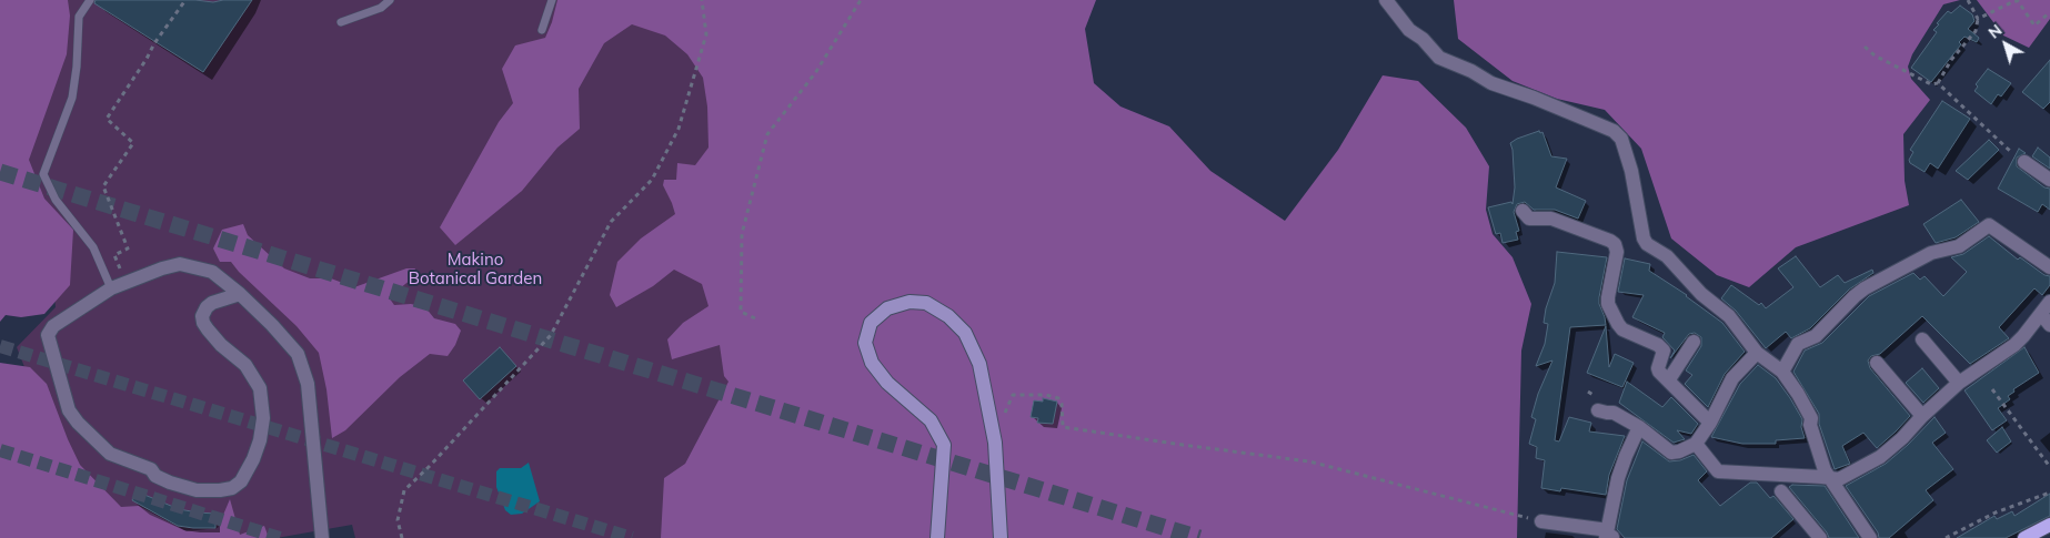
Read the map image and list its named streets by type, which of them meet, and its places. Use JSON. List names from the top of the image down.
{
  "parks": ["Makino Botanical Garden"],
  "north": "top left"
}
